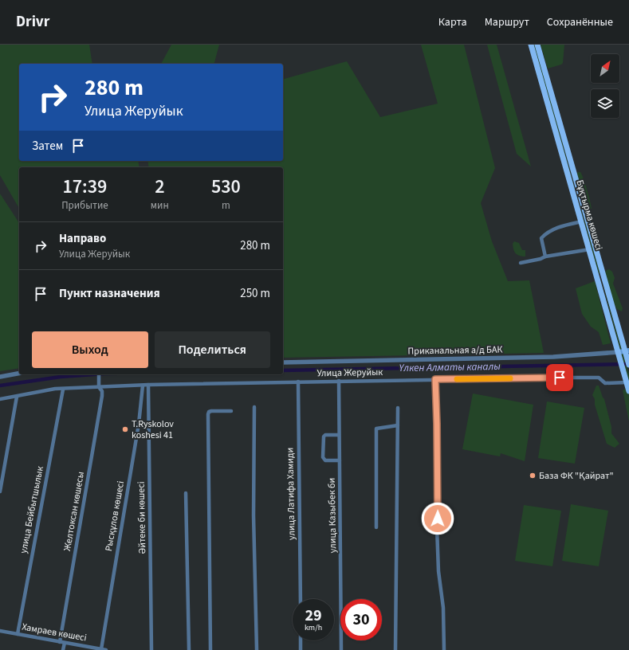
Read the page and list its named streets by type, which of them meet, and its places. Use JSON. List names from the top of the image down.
{
  "streets": {
    "main road": ["Бұқтырма көшесі", "Приканальная а/д БАК"],
    "street": [
      "Улица Жеруйык",
      "улица Латифа Хамиди",
      "улица Бейбытшылык",
      "Желтоксан көшесы",
      "улица Казыбек би",
      "Рысқұлов көшесі",
      "Әйтеке би көшесі",
      "Хамраев көшесі"
    ]
  },
  "crossings": [
    ["Бұқтырма көшесі", "Приканальная а/д БАК"],
    ["Бұқтырма көшесі", "Улица Жеруйык"],
    ["Улица Жеруйык", "улица Латифа Хамиди"],
    ["Улица Жеруйык", "улица Казыбек би"],
    ["Улица Жеруйык", "Әйтеке би көшесі"],
    ["улица Бейбытшылык", "Хамраев көшесі"],
    ["Желтоксан көшесы", "Хамраев көшесі"],
    ["Рысқұлов көшесі", "Хамраев көшесі"]
  ],
  "water": ["Үлкен Алматы каналы"],
  "places": ["T.Ryskolov koshesi 41", "База ФК \"Қайрат\""],
  "north": "top right",
  "page": {
    "header": "Drivr",
    "nav": ["Карта", "Маршрут", "Сохранённые"],
    "turn": ["280 m", "Улица Жеруйык"],
    "then": "Затем",
    "eta": [
      "17:39",
      "Прибытие",
      "2",
      "мин",
      "530",
      "m"
    ],
    "list": [
      {
        "name": "Направо",
        "note": "Улица Жеруйык",
        "value": "280 m"
      },
      {
        "name": "Пункт назначения",
        "value": "250 m"
      }
    ],
    "buttons": ["Выход", "Поделиться"],
    "speed": "29 km/h",
    "limit": "30"
  }
}
